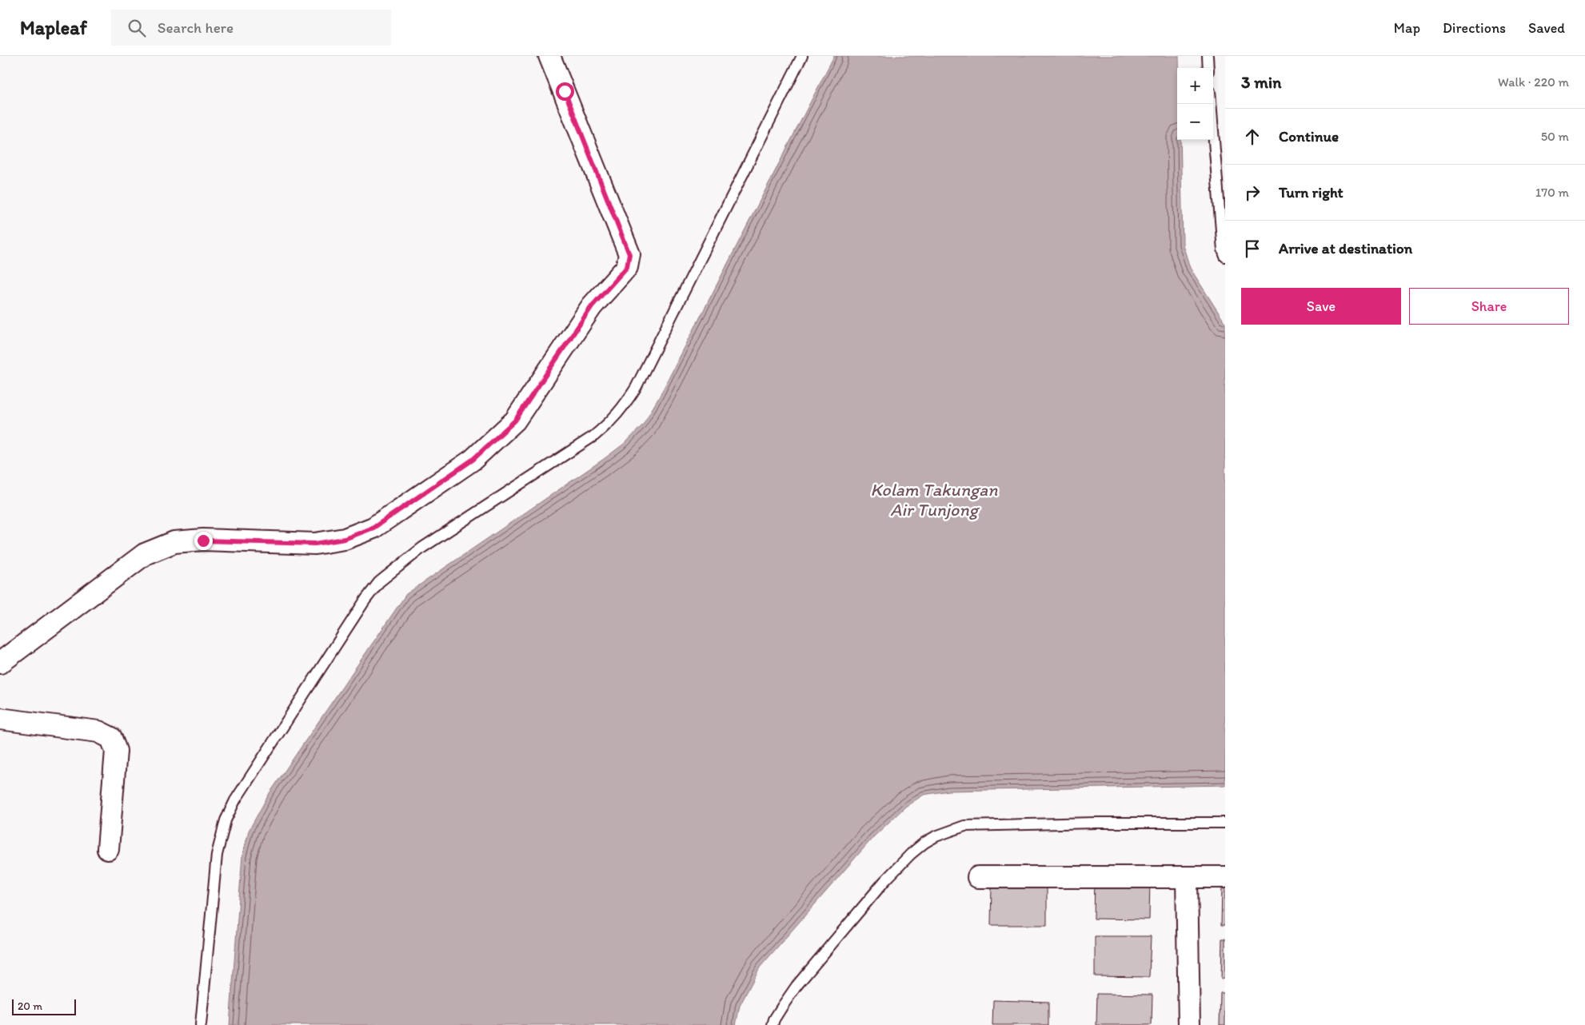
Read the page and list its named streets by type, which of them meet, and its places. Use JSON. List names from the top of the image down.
{
  "water": ["Kolam Takungan Air Tunjong"],
  "scale_bar": "20 m",
  "page": {
    "header": "Mapleaf",
    "search": "Search here",
    "nav": ["Map", "Directions", "Saved"],
    "heading": ["3 min", "Walk · 220 m"],
    "map_buttons": ["+", "−"],
    "list": [
      ["Continue", "50 m"],
      ["Turn right", "170 m"],
      "Arrive at destination"
    ],
    "buttons": ["Save", "Share"],
    "scale": "20 m"
  }
}
